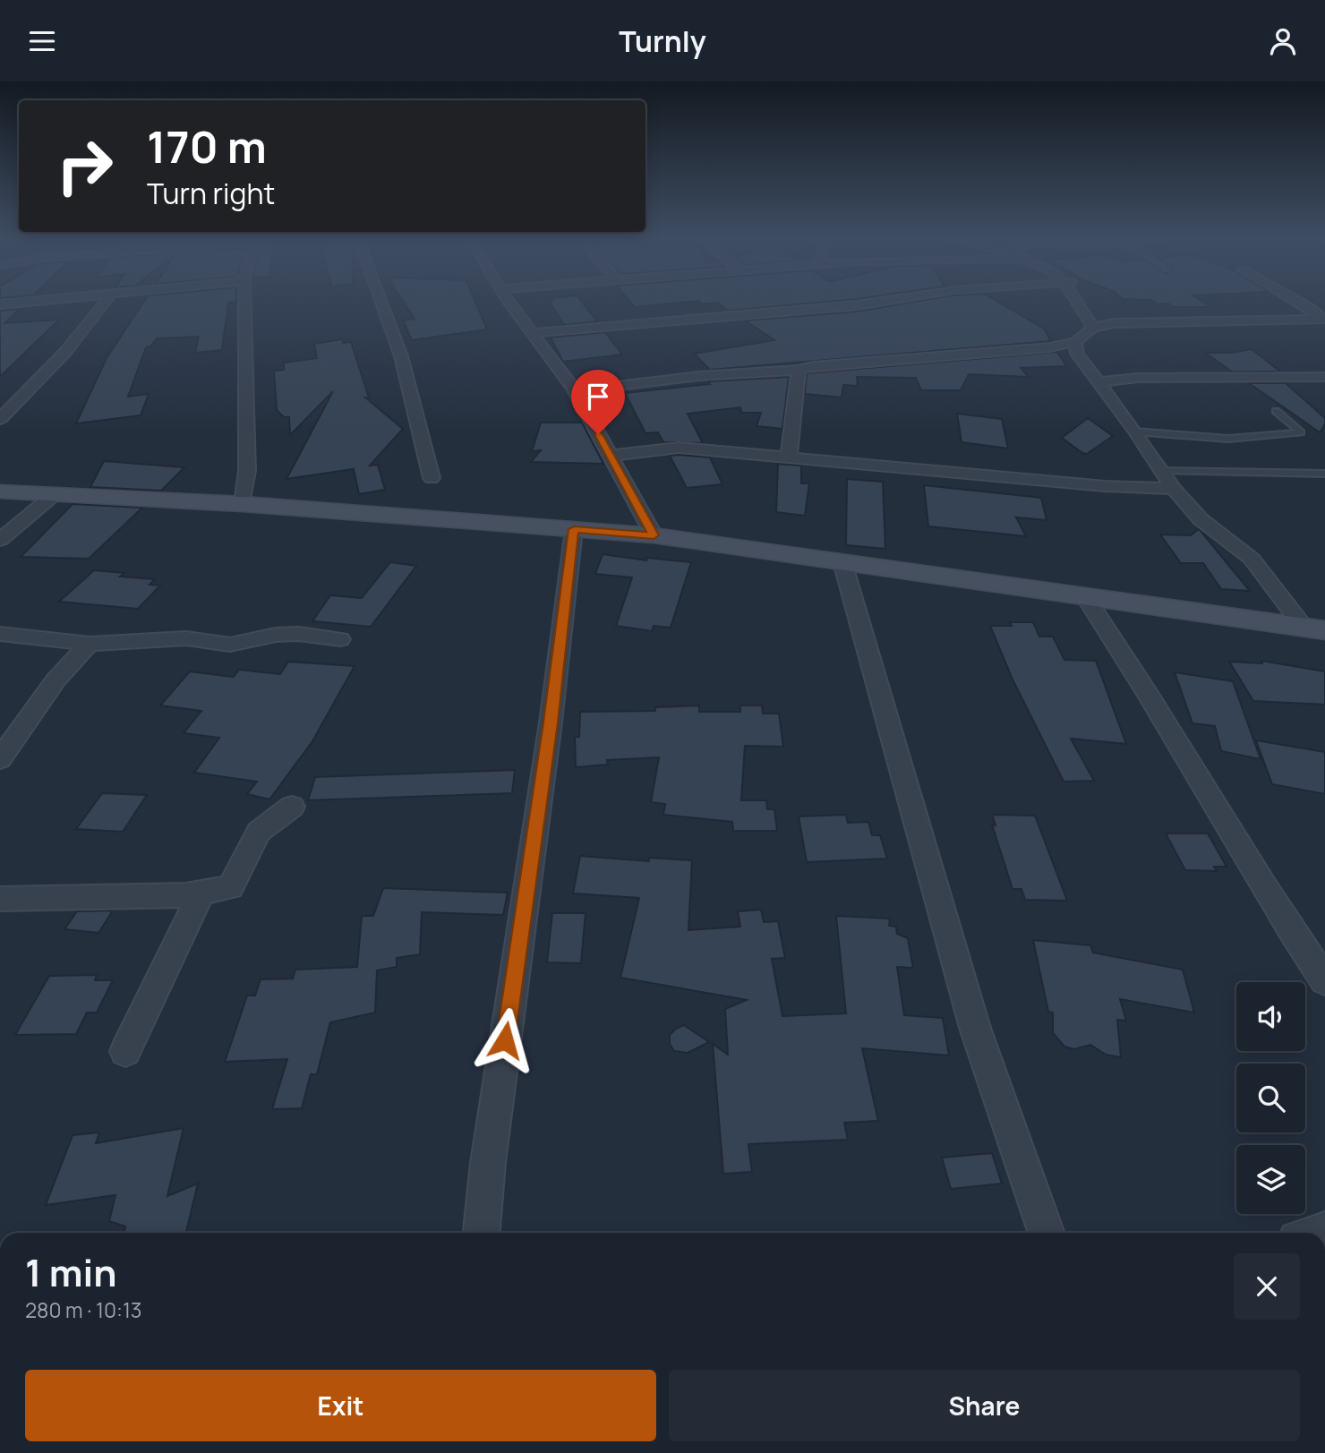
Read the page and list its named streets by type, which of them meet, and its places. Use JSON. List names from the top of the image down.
{
  "page": {
    "header": "Turnly",
    "turn": ["170 m", "Turn right"],
    "heading": ["1 min", "280 m · 10:13"],
    "buttons": ["Exit", "Share"]
  }
}
